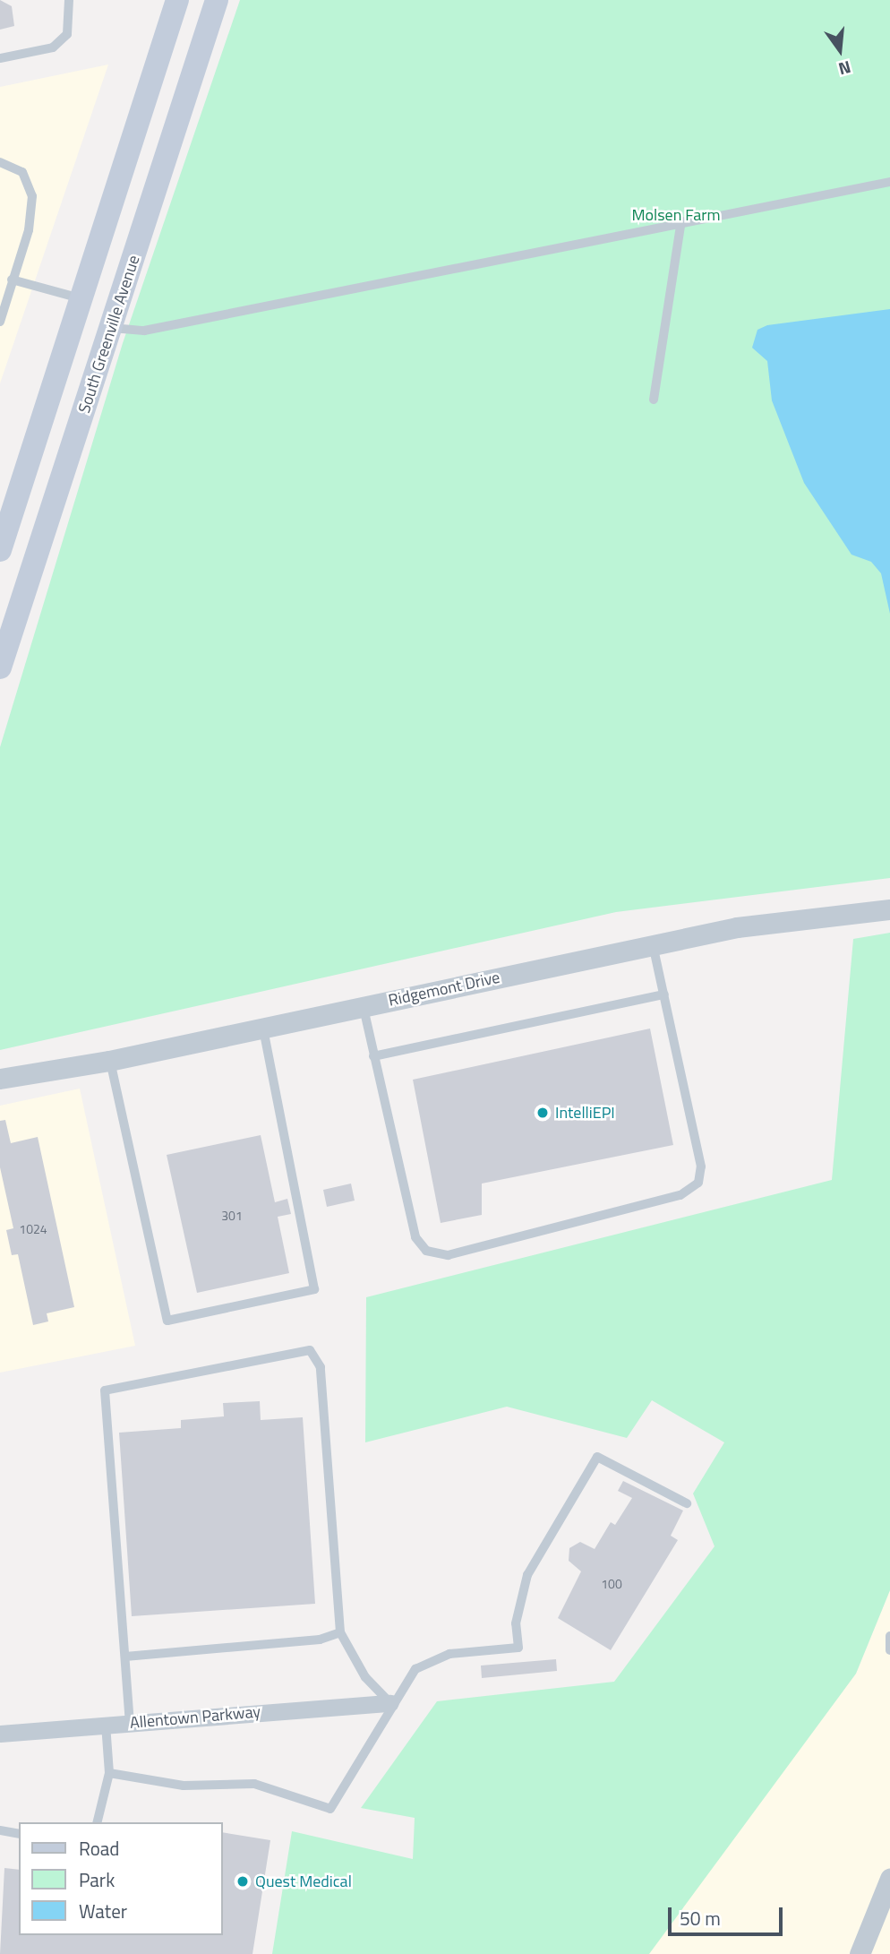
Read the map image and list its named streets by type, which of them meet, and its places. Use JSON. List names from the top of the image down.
{
  "streets": {
    "main road": ["South Greenville Avenue"],
    "street": ["Ridgemont Drive", "Allentown Parkway"]
  },
  "parks": ["Molsen Farm"],
  "places": ["IntelliEPI", "Quest Medical"],
  "house_numbers": ["301", "1024", "100"],
  "legend": ["Road", "Park", "Water"],
  "scale_bar": "50 m",
  "north": "bottom"
}
